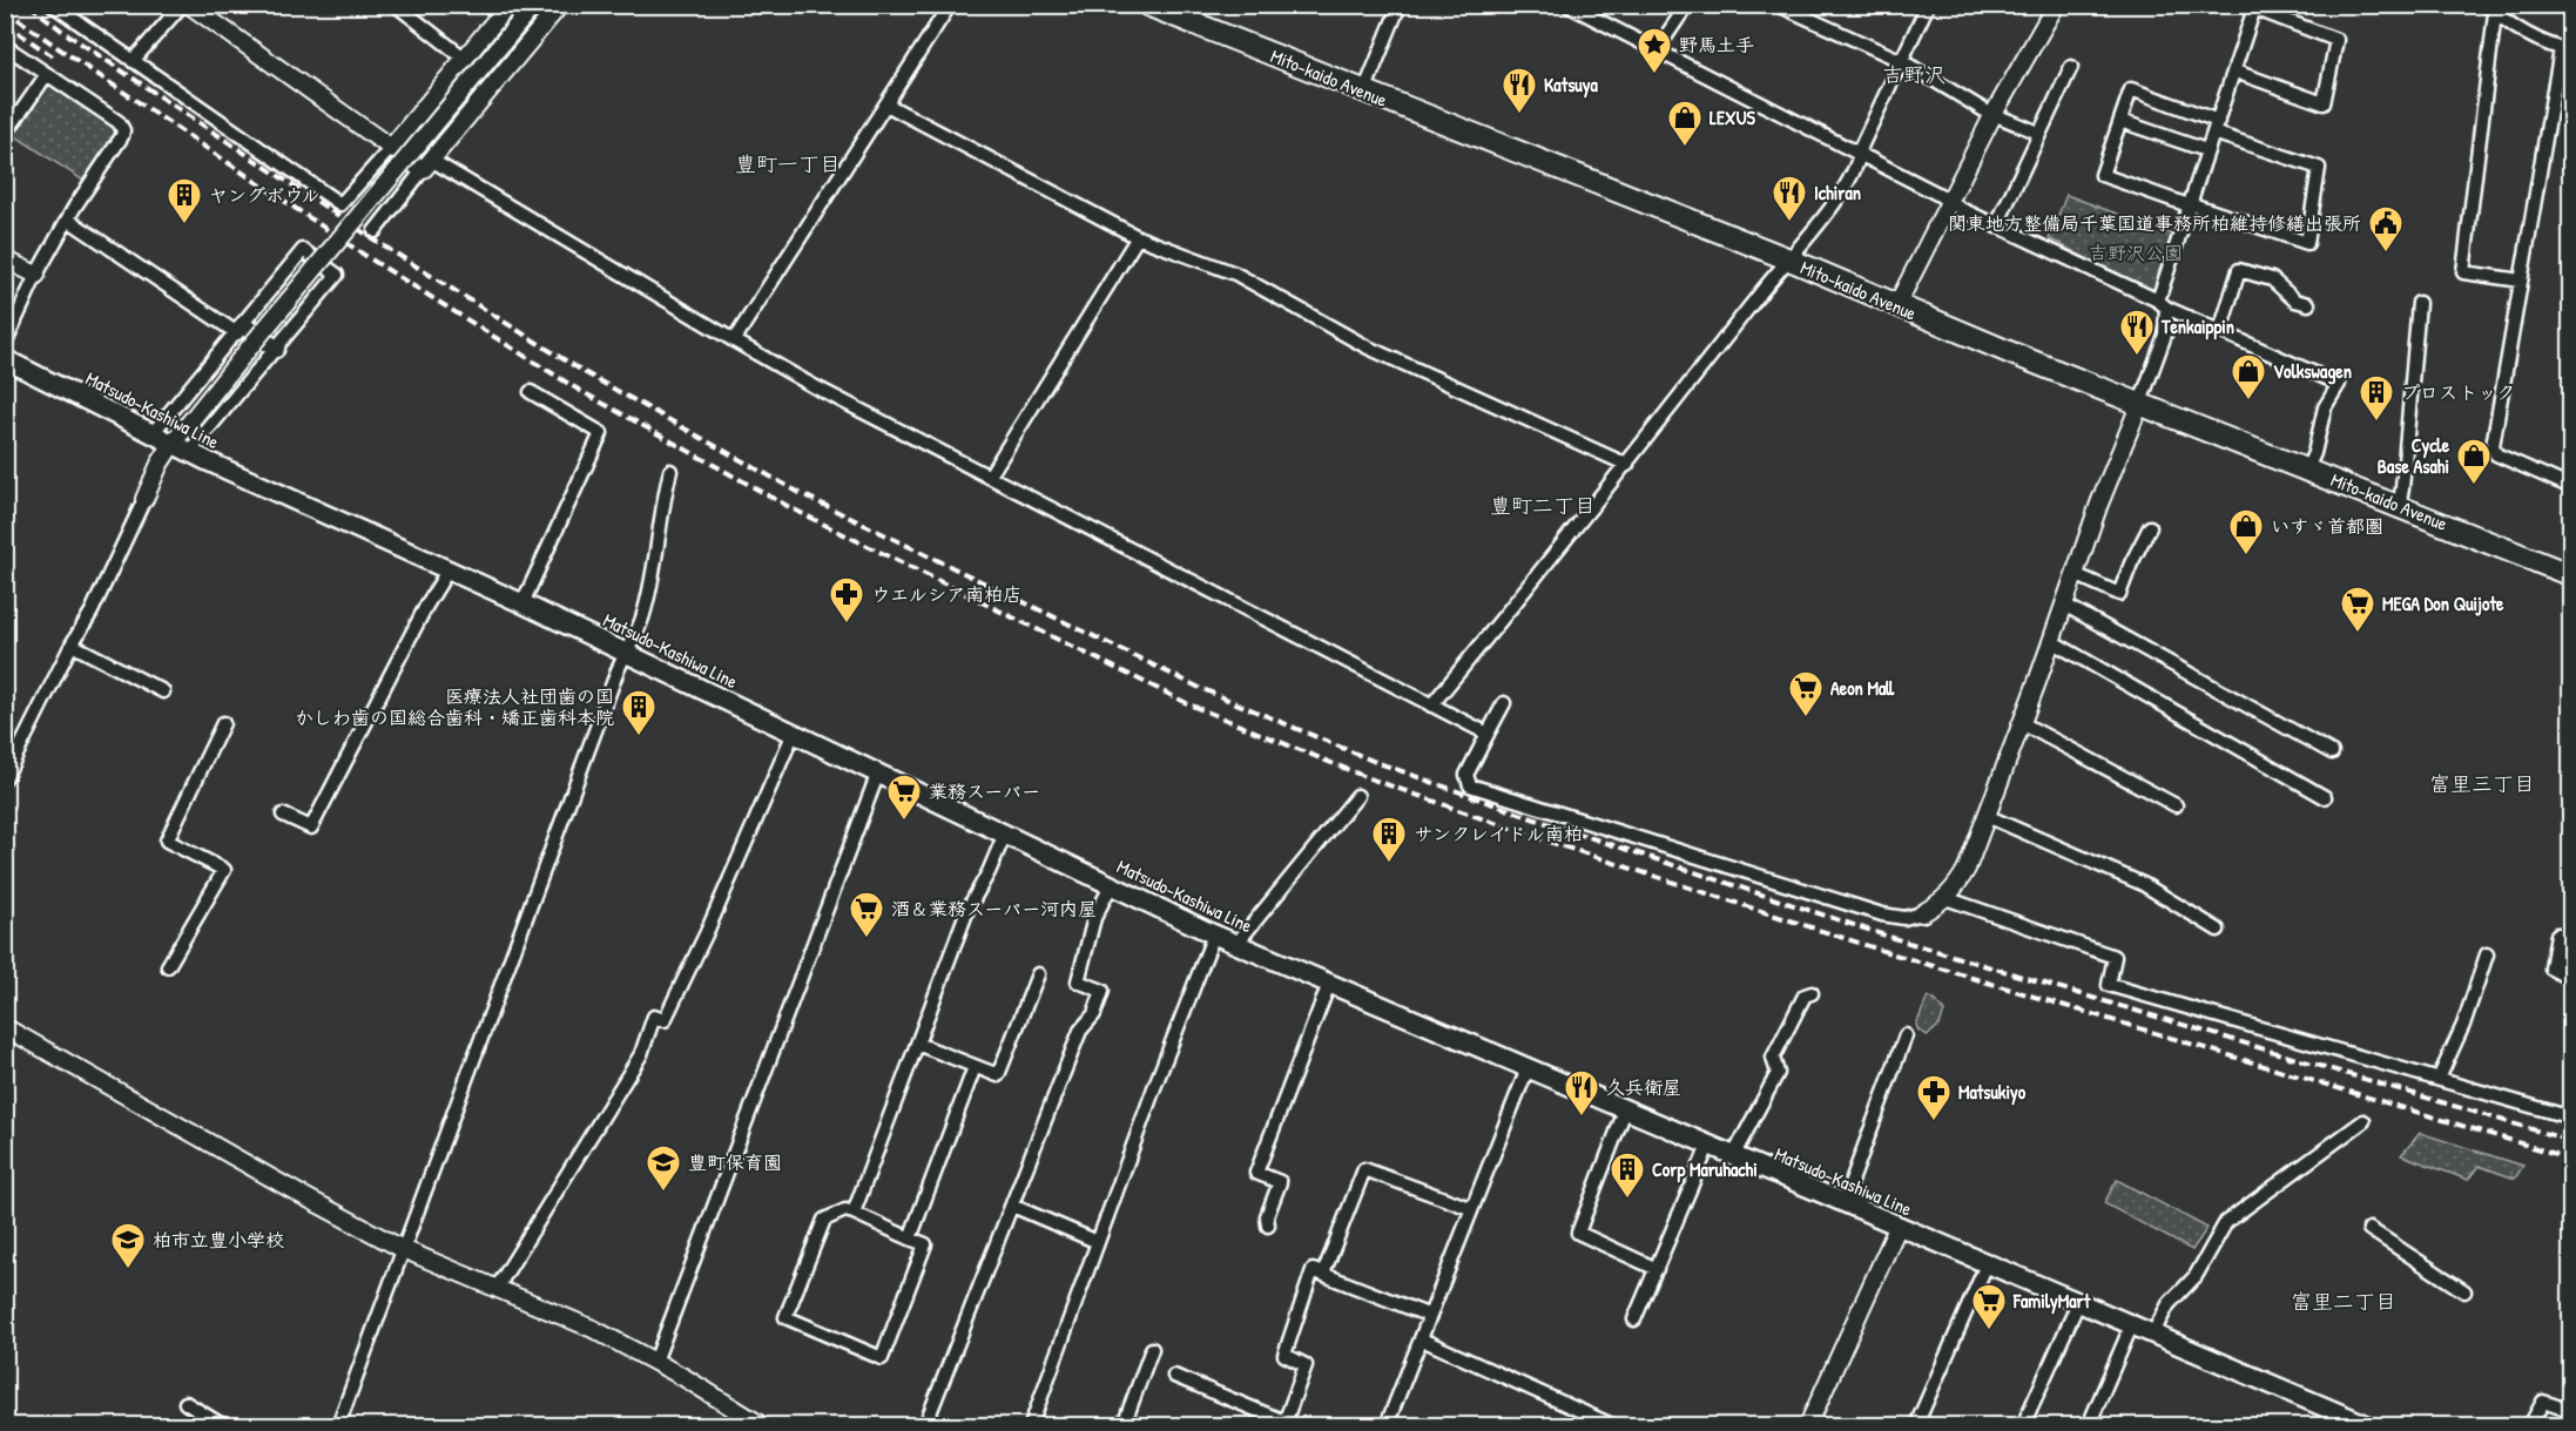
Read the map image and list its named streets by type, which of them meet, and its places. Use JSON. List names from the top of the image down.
{
  "streets": {
    "highway": ["Mito-kaido Avenue"],
    "main road": ["Matsudo-Kashiwa Line"]
  },
  "districts": [
    "吉野沢",
    "豊町一丁目",
    "豊町二丁目",
    "富里三丁目",
    "富里二丁目"
  ],
  "parks": ["吉野沢公園"],
  "places": {
    "place": ["野馬土手"],
    "restaurant": [
      "Katsuya",
      "Ichiran",
      "Tenkaippin",
      "久兵衛屋"
    ],
    "shop": [
      "LEXUS",
      "Volkswagen",
      "Cycle Base Asahi",
      "いすゞ首都圏"
    ],
    "building": [
      "ヤングボウル",
      "プロストック",
      "医療法人社団歯の国 かしわ歯の国総合歯科・矯正歯科本院",
      "サンクレイドル南柏",
      "Corp Maruhachi"
    ],
    "public building": ["関東地方整備局千葉国道事務所柏維持修繕出張所"],
    "pharmacy": ["ウエルシア南柏店", "Matsukiyo"],
    "supermarket": [
      "MEGA Don Quijote",
      "Aeon Mall",
      "業務スーパー",
      "酒＆業務スーパー河内屋",
      "FamilyMart"
    ],
    "school or university": ["豊町保育園", "柏市立豊小学校"]
  }
}
